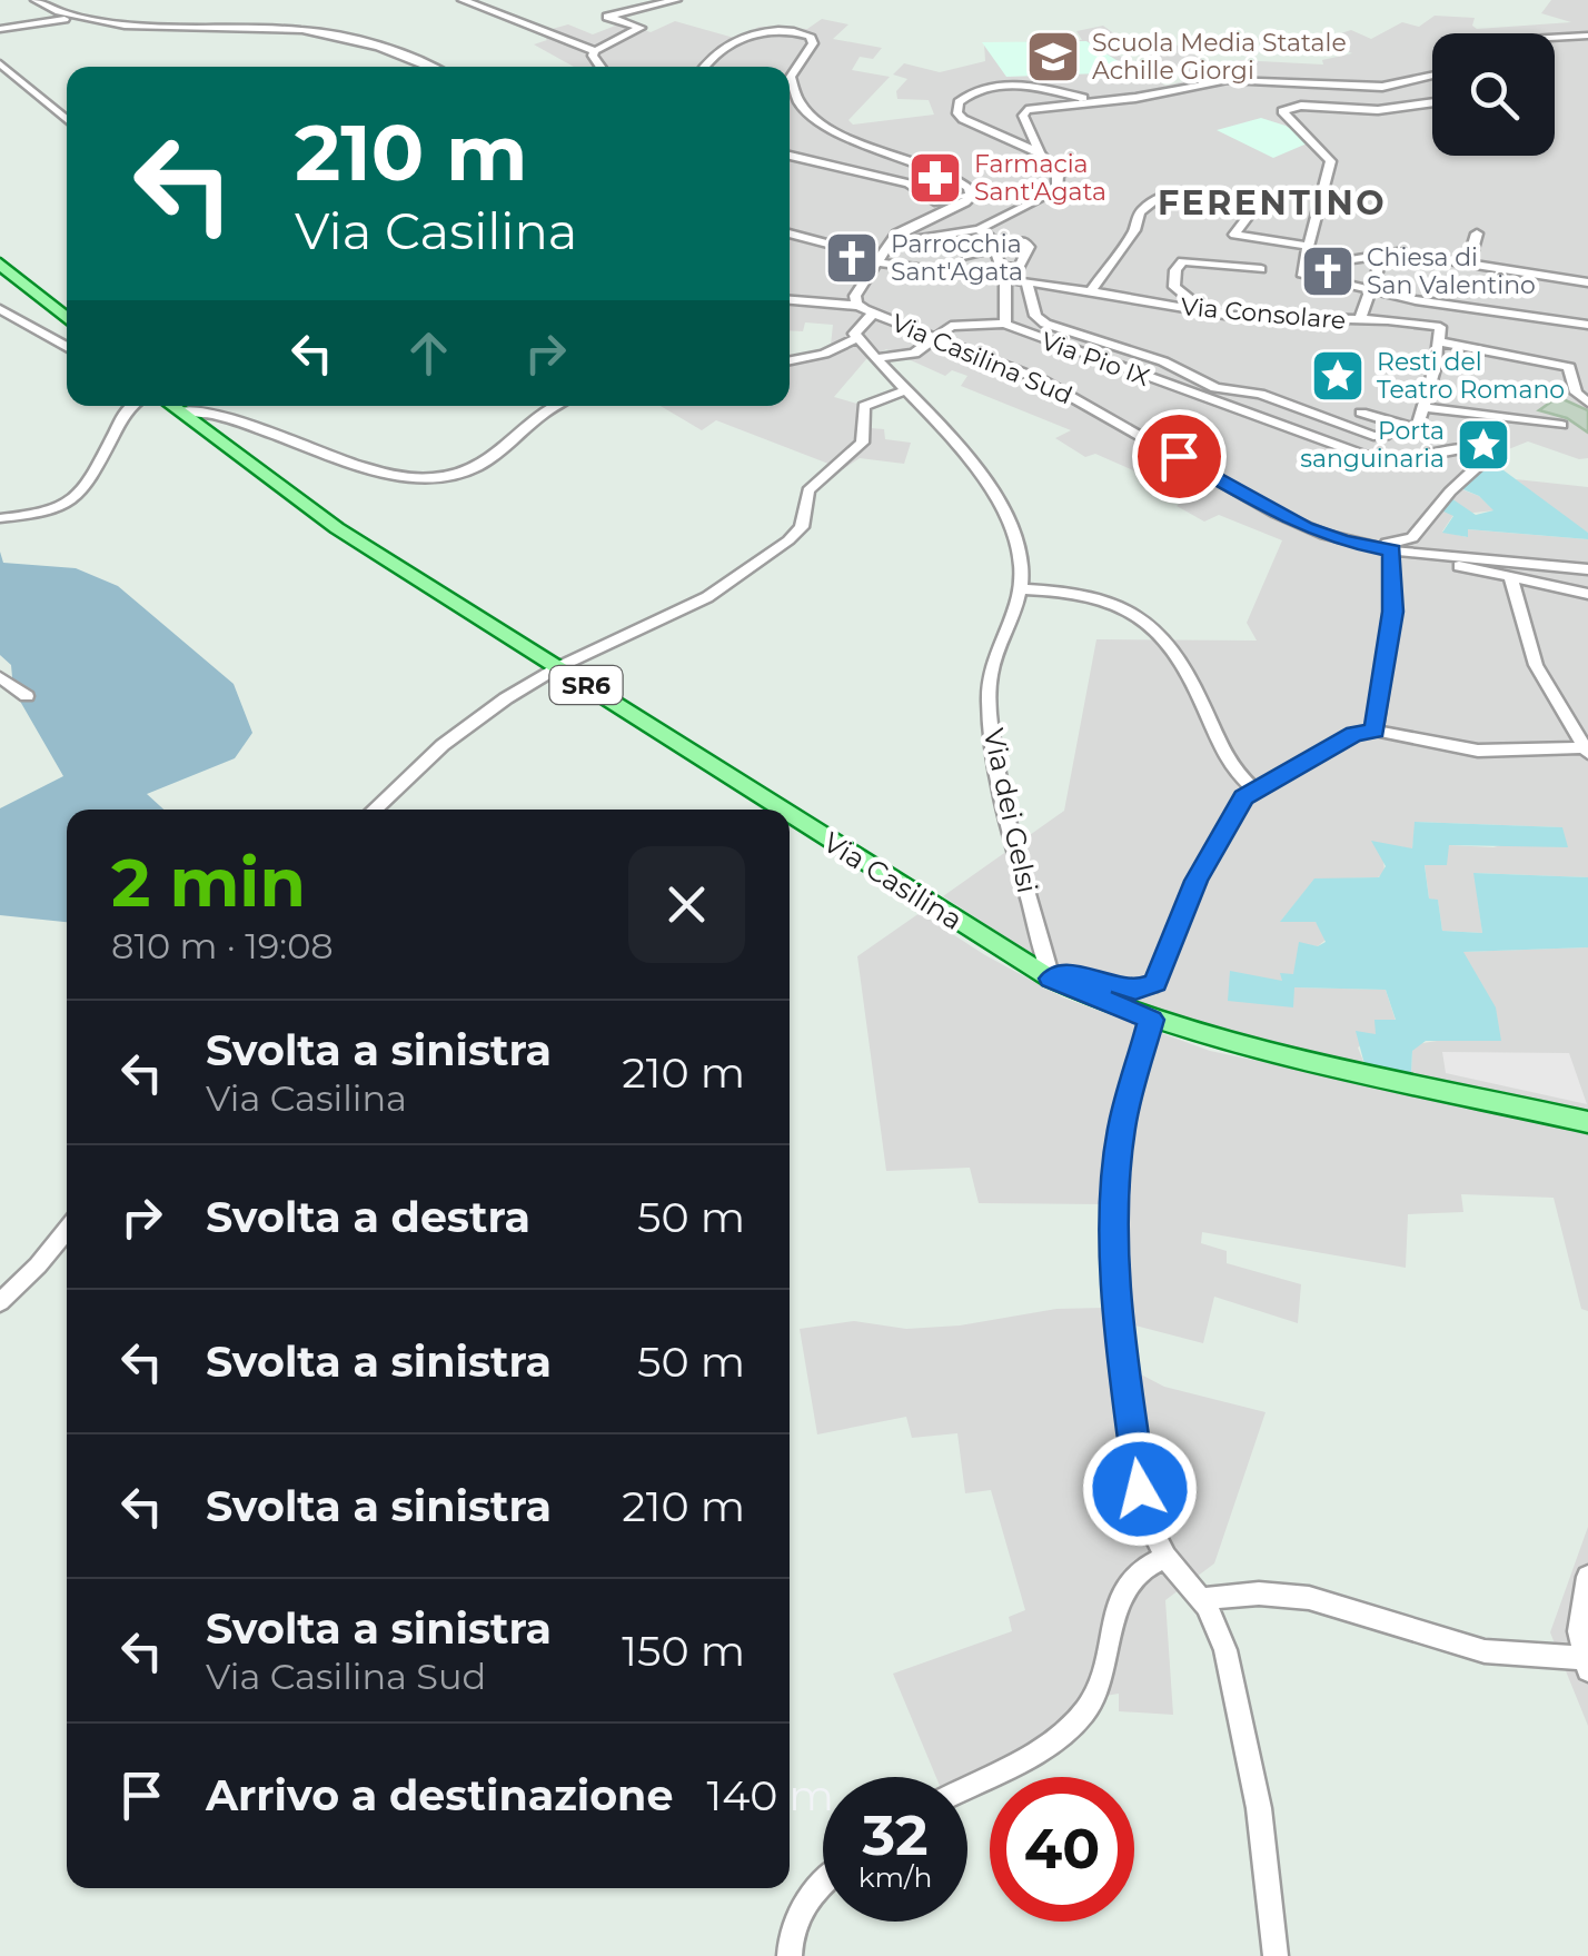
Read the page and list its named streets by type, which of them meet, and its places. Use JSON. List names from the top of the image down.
{
  "streets": {
    "main road": ["SR6", "Via Casilina"],
    "street": [
      "Via Consolare",
      "Via Casilina Sud",
      "Via Pio IX",
      "Via dei Gelsi"
    ]
  },
  "crossings": [
    ["Via Consolare", "Via Casilina Sud"],
    ["Via Consolare", "Via Pio IX"],
    ["Via Casilina Sud", "Via Pio IX"],
    ["Via dei Gelsi", "Via Casilina"]
  ],
  "districts": ["FERENTINO"],
  "places": {
    "school or university": ["Scuola Media Statale Achille Giorgi"],
    "pharmacy": ["Farmacia Sant'Agata"],
    "church": ["Parrocchia Sant'Agata", "Chiesa di San Valentino"],
    "place": ["Resti del Teatro Romano", "Porta sanguinaria"]
  },
  "page": {
    "turn": ["210 m", "Via Casilina"],
    "heading": ["2 min", "810 m · 19:08"],
    "list": [
      {
        "name": "Svolta a sinistra",
        "note": "Via Casilina",
        "value": "210 m"
      },
      {
        "name": "Svolta a destra",
        "value": "50 m"
      },
      {
        "name": "Svolta a sinistra",
        "value": "50 m"
      },
      {
        "name": "Svolta a sinistra",
        "value": "210 m"
      },
      {
        "name": "Svolta a sinistra",
        "note": "Via Casilina Sud",
        "value": "150 m"
      },
      {
        "name": "Arrivo a destinazione",
        "value": "140 m"
      }
    ],
    "speed": "32 km/h",
    "limit": "40"
  }
}
